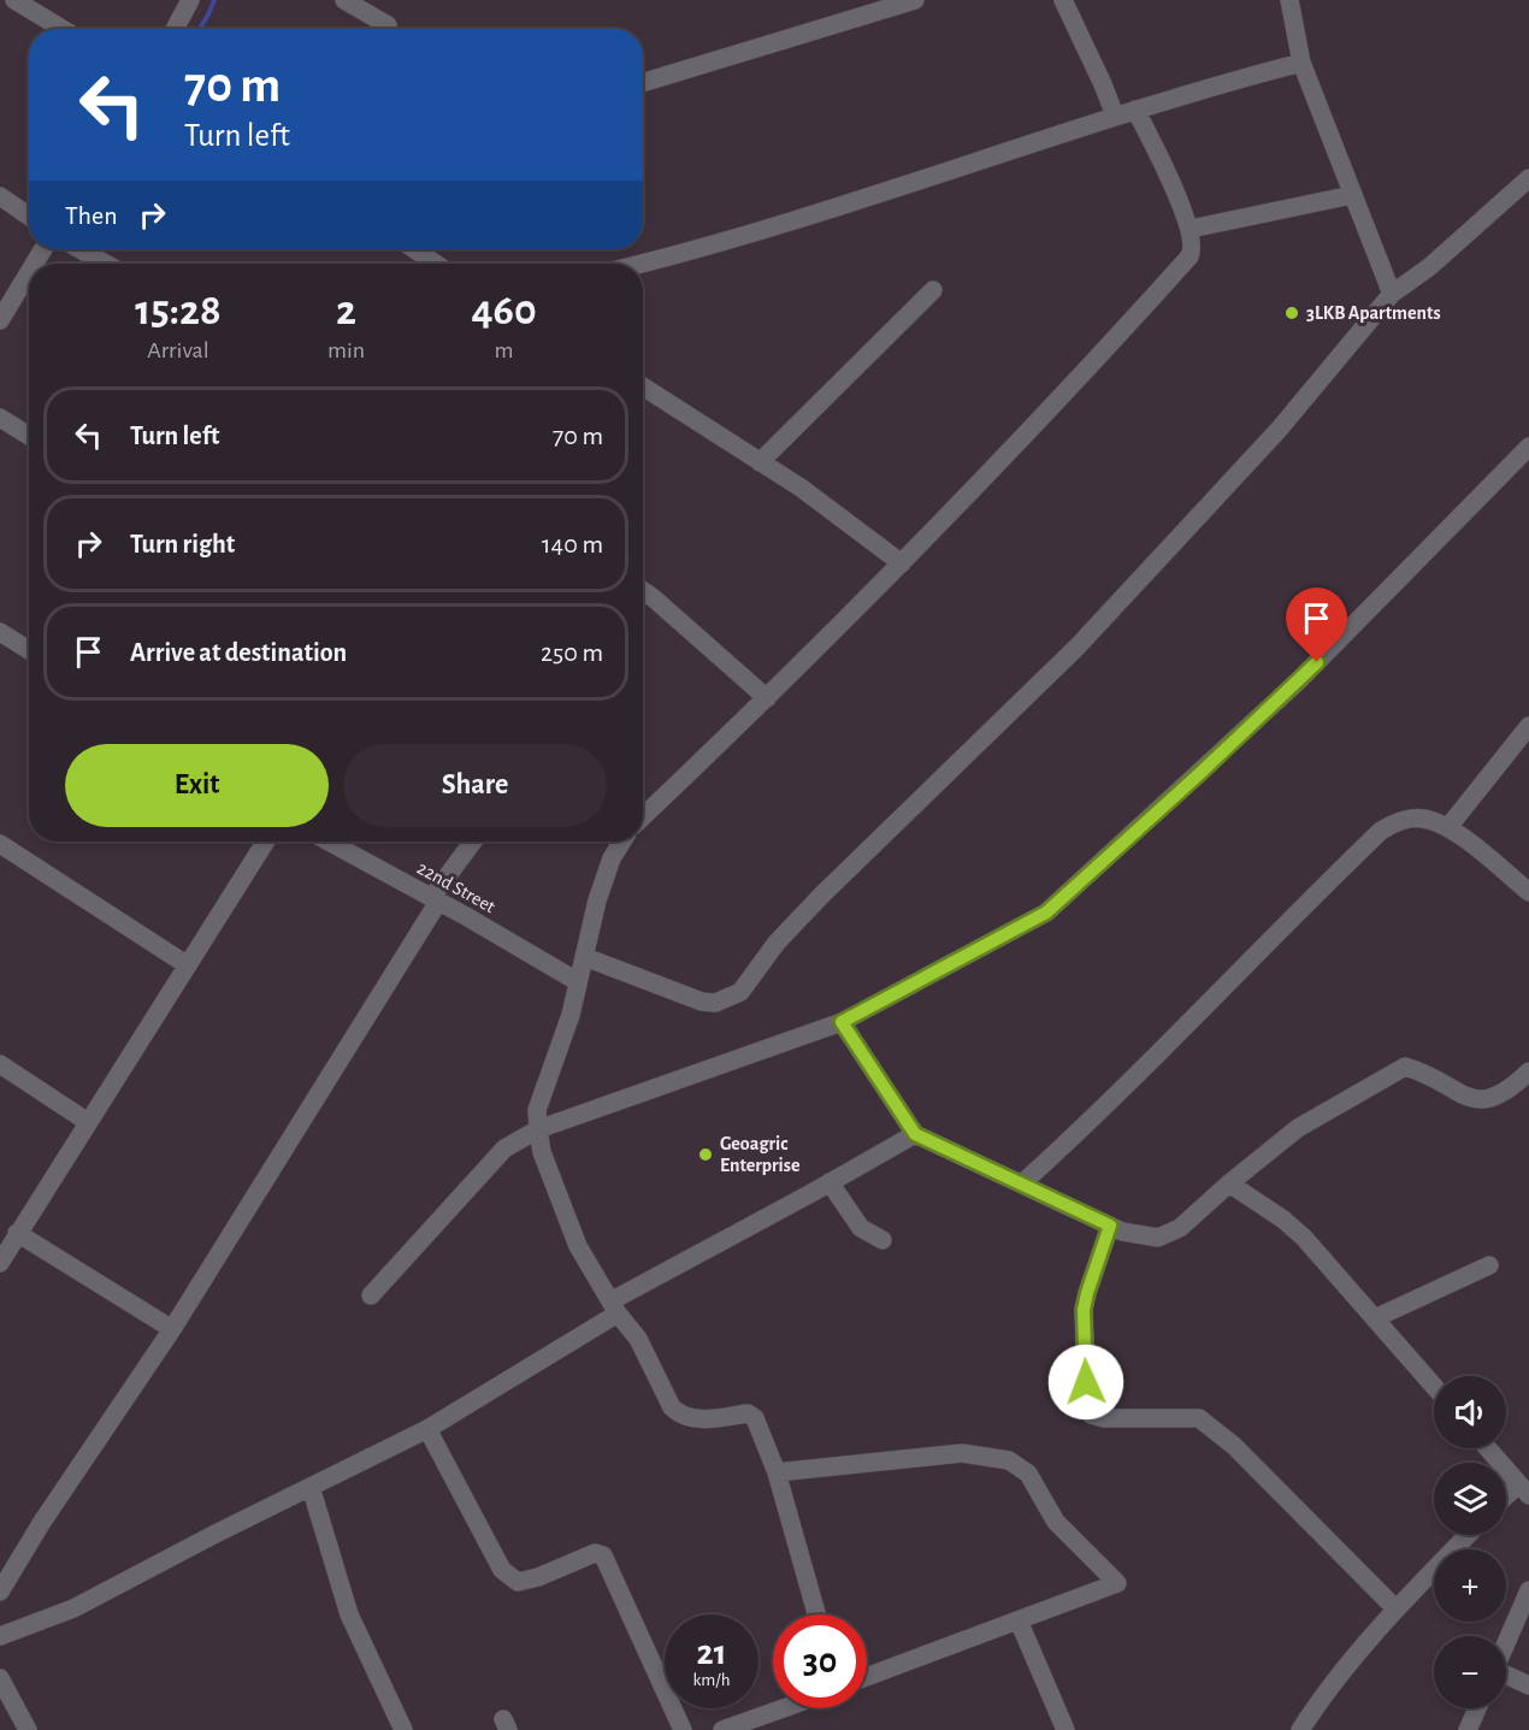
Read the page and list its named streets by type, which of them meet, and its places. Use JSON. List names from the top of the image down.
{
  "streets": {
    "street": ["22nd Street"]
  },
  "places": ["3LKB Apartments", "Geoagric Enterprise"],
  "page": {
    "turn": ["70 m", "Turn left"],
    "then": "Then",
    "eta": [
      "15:28",
      "Arrival",
      "2",
      "min",
      "460",
      "m"
    ],
    "list": [
      {
        "name": "Turn left",
        "value": "70 m"
      },
      {
        "name": "Turn right",
        "value": "140 m"
      },
      {
        "name": "Arrive at destination",
        "value": "250 m"
      }
    ],
    "buttons": ["Exit", "Share"],
    "map_buttons": ["+", "−"],
    "speed": "21 km/h",
    "limit": "30"
  }
}
